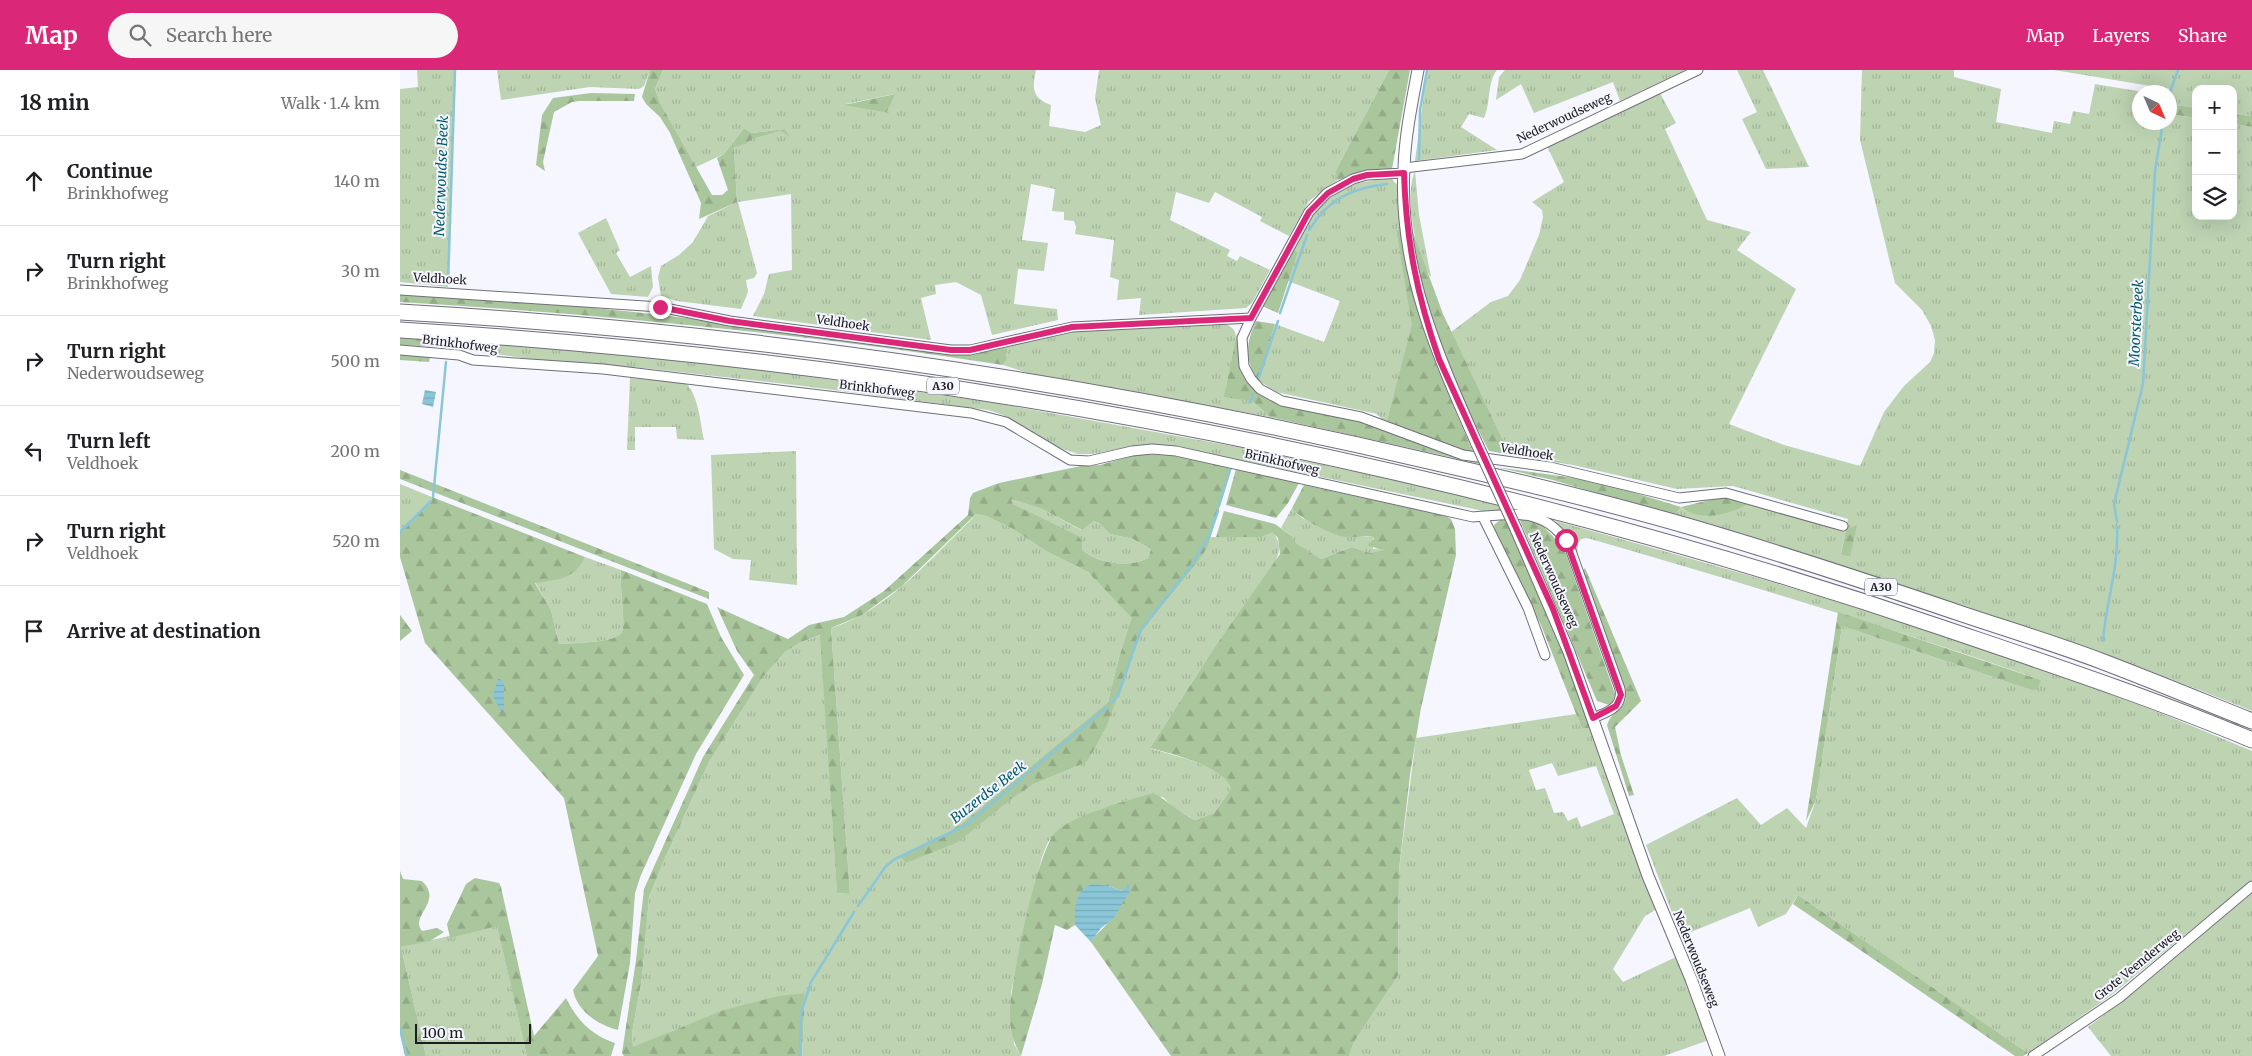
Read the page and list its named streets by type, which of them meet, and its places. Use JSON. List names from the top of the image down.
{
  "streets": {
    "highway": ["A30"],
    "street": [
      "Nederwoudseweg",
      "Veldhoek",
      "Brinkhofweg",
      "Grote Veenderweg"
    ]
  },
  "crossings": [
    ["Nederwoudseweg", "Veldhoek"],
    ["Nederwoudseweg", "Brinkhofweg"]
  ],
  "water": ["Nederwoudse Beek", "Moorsterbeek", "Buzerdse Beek"],
  "scale_bar": "100 m",
  "north": "bottom right",
  "page": {
    "header": "Map",
    "search": "Search here",
    "nav": ["Map", "Layers", "Share"],
    "heading": ["18 min", "Walk · 1.4 km"],
    "map_buttons": ["+", "−"],
    "list": [
      ["Continue", "Brinkhofweg", "140 m"],
      ["Turn right", "Brinkhofweg", "30 m"],
      ["Turn right", "Nederwoudseweg", "500 m"],
      ["Turn left", "Veldhoek", "200 m"],
      ["Turn right", "Veldhoek", "520 m"],
      "Arrive at destination"
    ],
    "scale": "100 m"
  }
}
